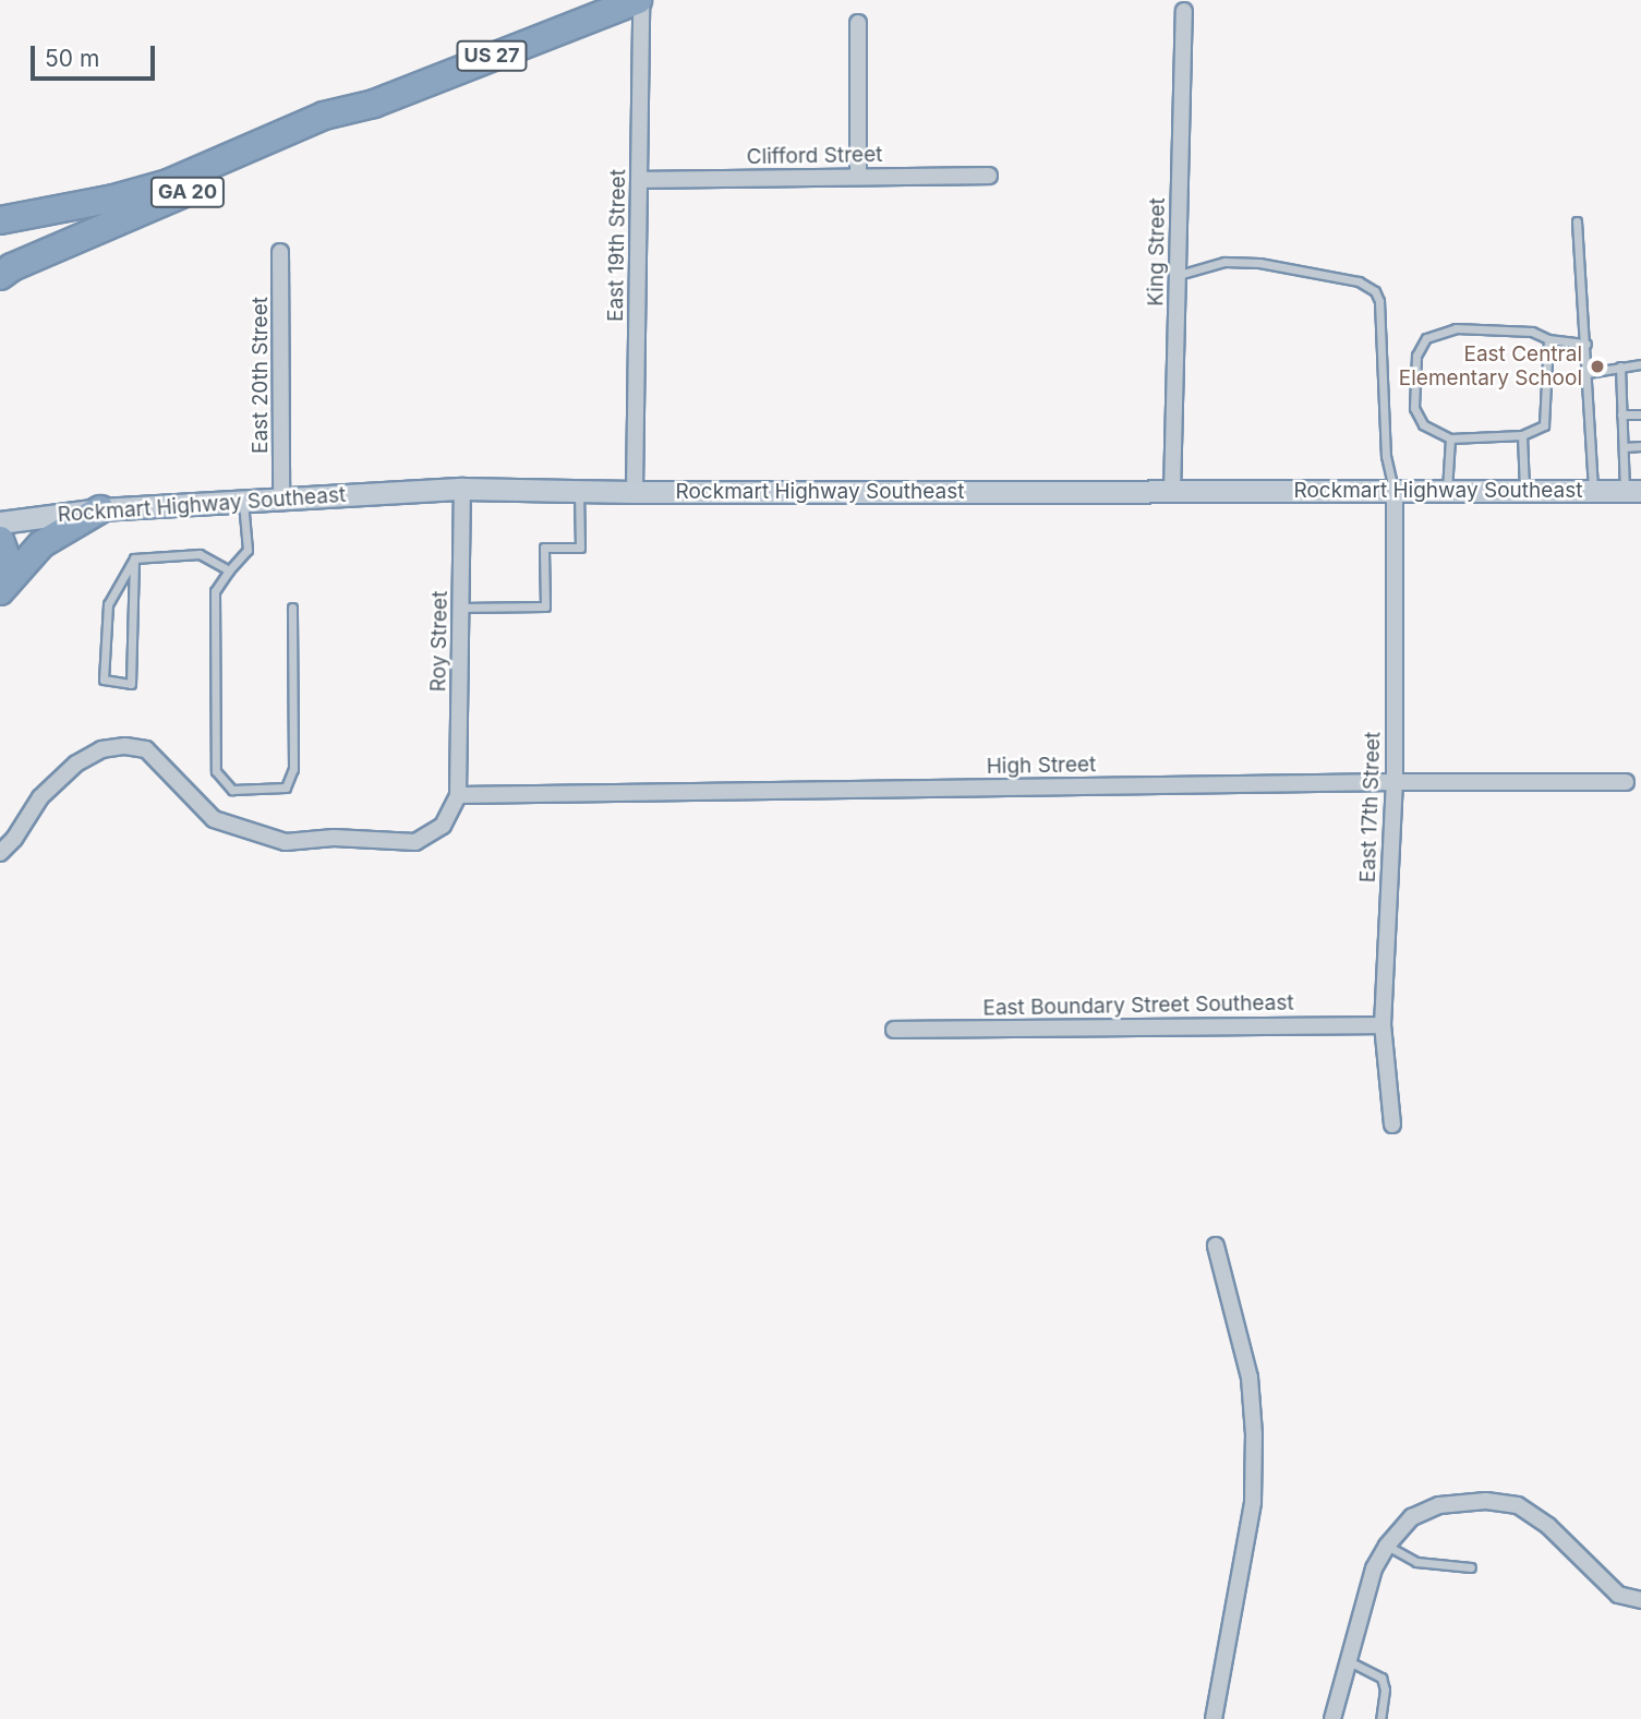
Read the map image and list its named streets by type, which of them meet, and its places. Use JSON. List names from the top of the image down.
{
  "streets": {
    "highway": ["US 27", "GA 20"],
    "main road": ["Rockmart Highway Southeast"],
    "street": [
      "Clifford Street",
      "East 19th Street",
      "King Street",
      "East 20th Street",
      "Roy Street",
      "High Street",
      "East 17th Street",
      "East Boundary Street Southeast"
    ]
  },
  "crossings": [
    ["US 27", "GA 20"],
    ["US 27", "East 19th Street"],
    ["Clifford Street", "East 19th Street"],
    ["East 19th Street", "Rockmart Highway Southeast"],
    ["King Street", "Rockmart Highway Southeast"],
    ["East 20th Street", "Rockmart Highway Southeast"],
    ["Rockmart Highway Southeast", "Roy Street"],
    ["Rockmart Highway Southeast", "East 17th Street"],
    ["Roy Street", "High Street"],
    ["High Street", "East 17th Street"],
    ["East 17th Street", "East Boundary Street Southeast"]
  ],
  "places": ["East Central Elementary School"],
  "scale_bar": "50 m"
}
